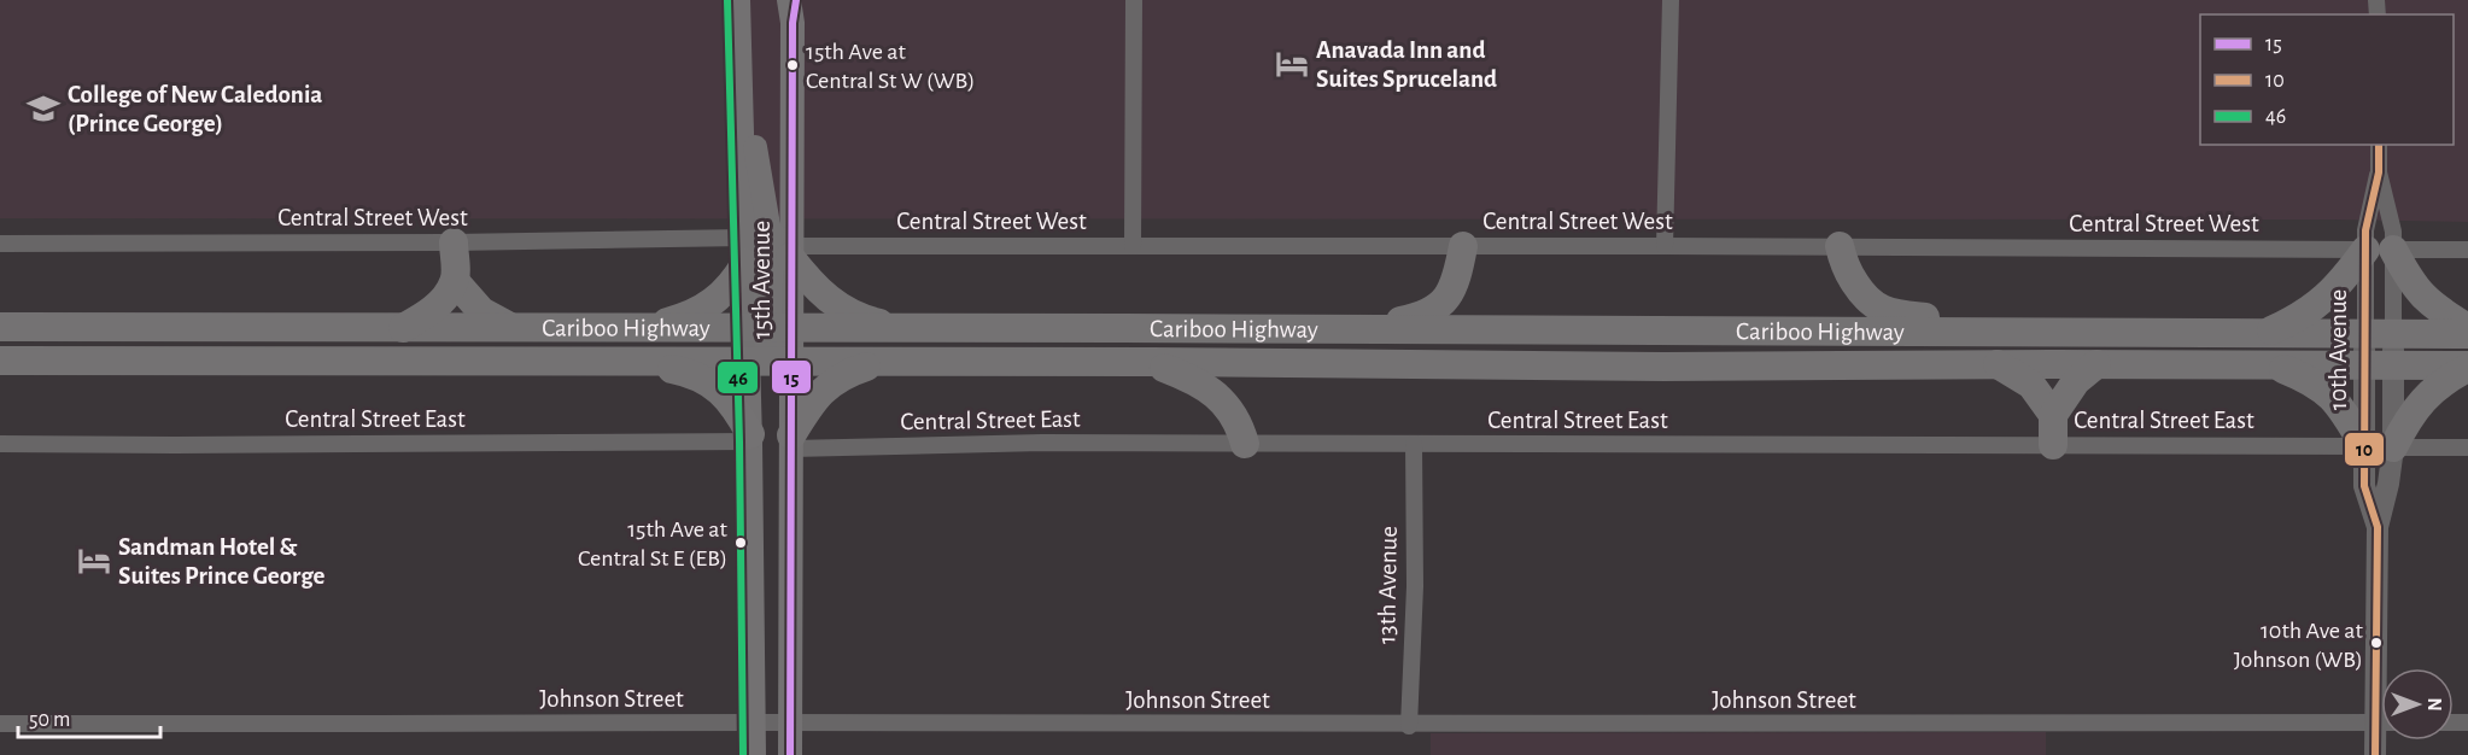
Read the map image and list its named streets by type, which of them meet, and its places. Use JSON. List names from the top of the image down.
{
  "streets": {
    "highway": ["Cariboo Highway"],
    "main road": ["15th Avenue"],
    "street": [
      "Central Street West",
      "10th Avenue",
      "Central Street East",
      "13th Avenue",
      "Johnson Street"
    ]
  },
  "crossings": [
    ["Central Street West", "15th Avenue"],
    ["Central Street West", "10th Avenue"],
    ["15th Avenue", "Cariboo Highway"],
    ["15th Avenue", "Central Street East"],
    ["15th Avenue", "Johnson Street"],
    ["Cariboo Highway", "10th Avenue"],
    ["10th Avenue", "Central Street East"],
    ["Central Street East", "13th Avenue"],
    ["13th Avenue", "Johnson Street"]
  ],
  "places": {
    "hotel": ["Anavada Inn and Suites Spruceland", "Sandman Hotel & Suites Prince George"],
    "other": ["15th Ave at Central St W (WB)", "15th Ave at Central St E (EB)", "10th Ave at Johnson (WB)"],
    "school or university": ["College of New Caledonia (Prince George)"]
  },
  "lines": ["transit line 15", "transit line 46", "transit line 10"],
  "legend": ["15", "10", "46"],
  "scale_bar": "50 m",
  "north": "right"
}
